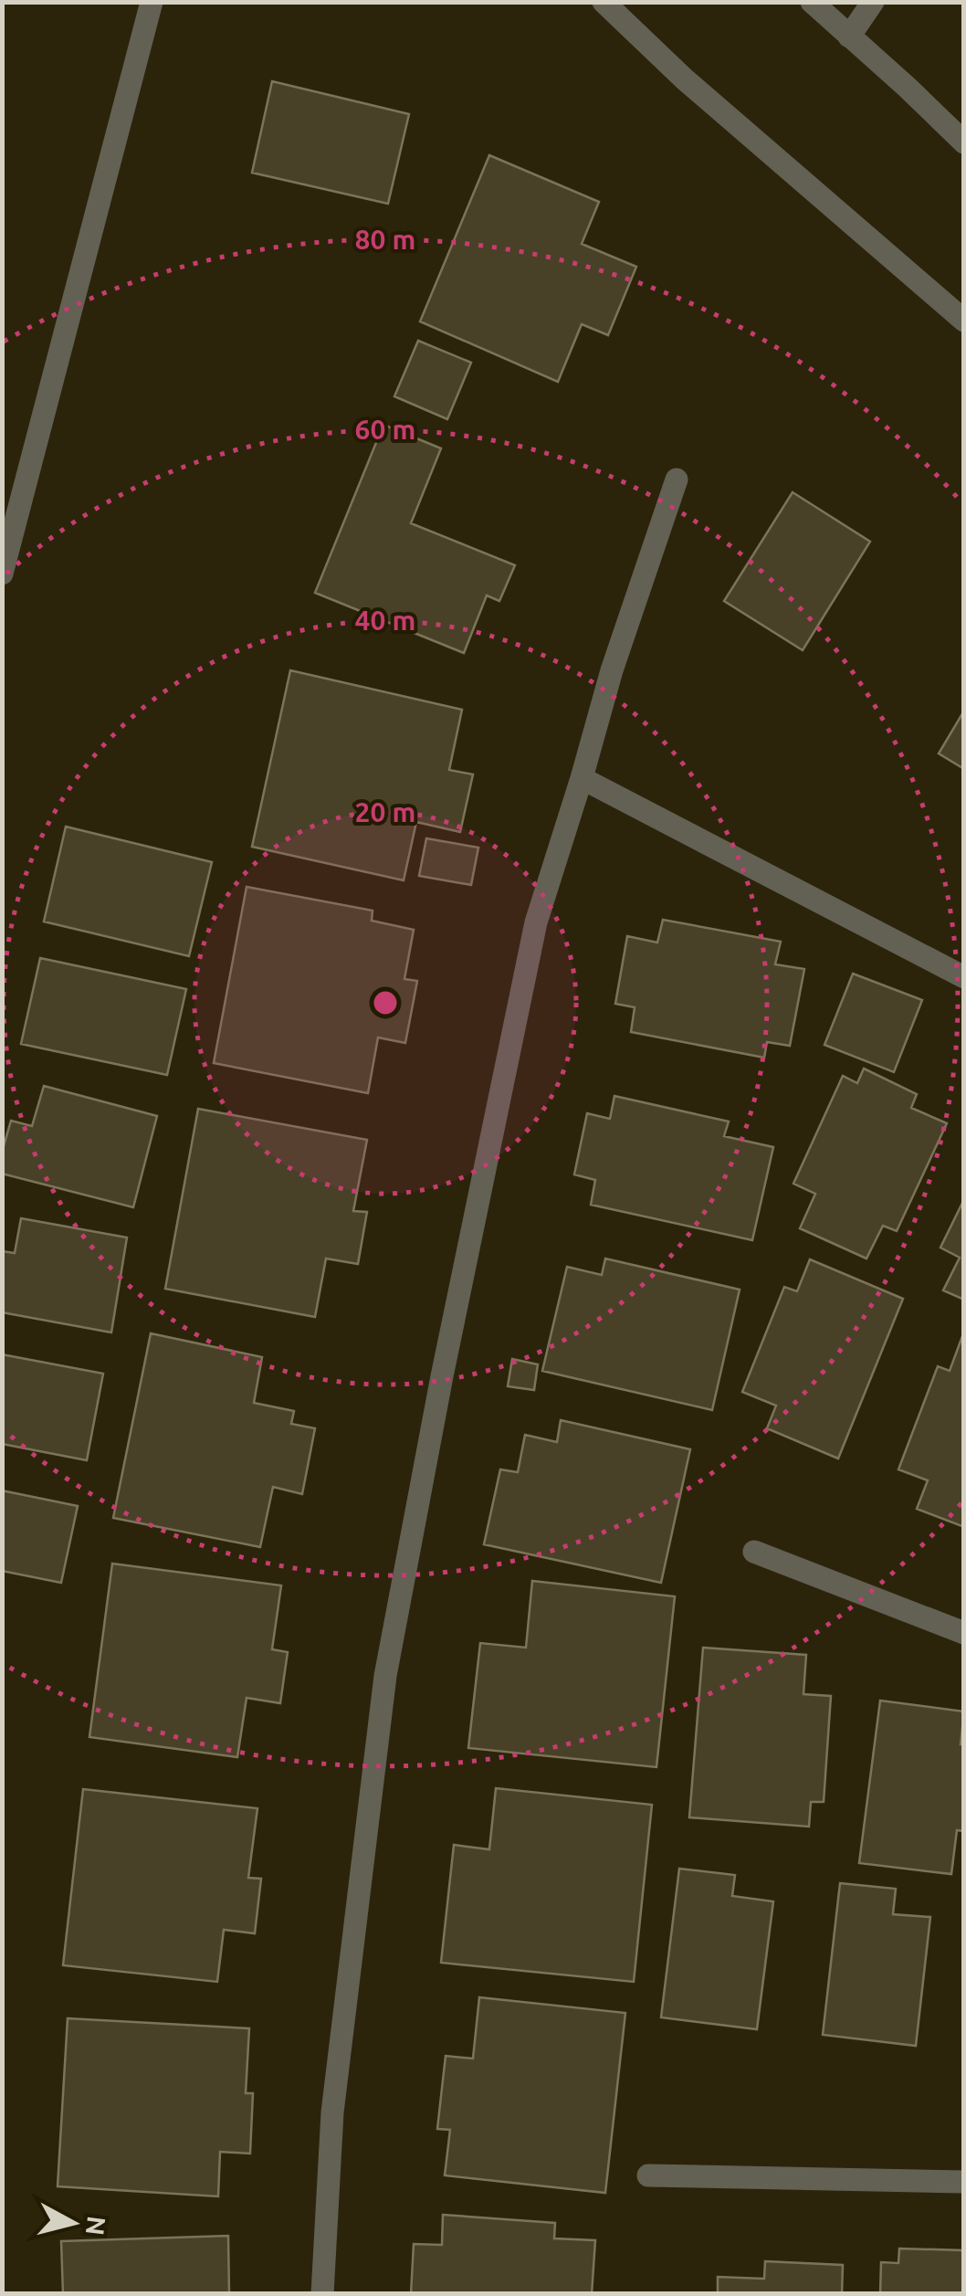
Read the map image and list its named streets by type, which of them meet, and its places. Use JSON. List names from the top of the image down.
{
  "north": "right",
  "rings": [
    "80 m",
    "60 m",
    "40 m",
    "20 m"
  ]
}
